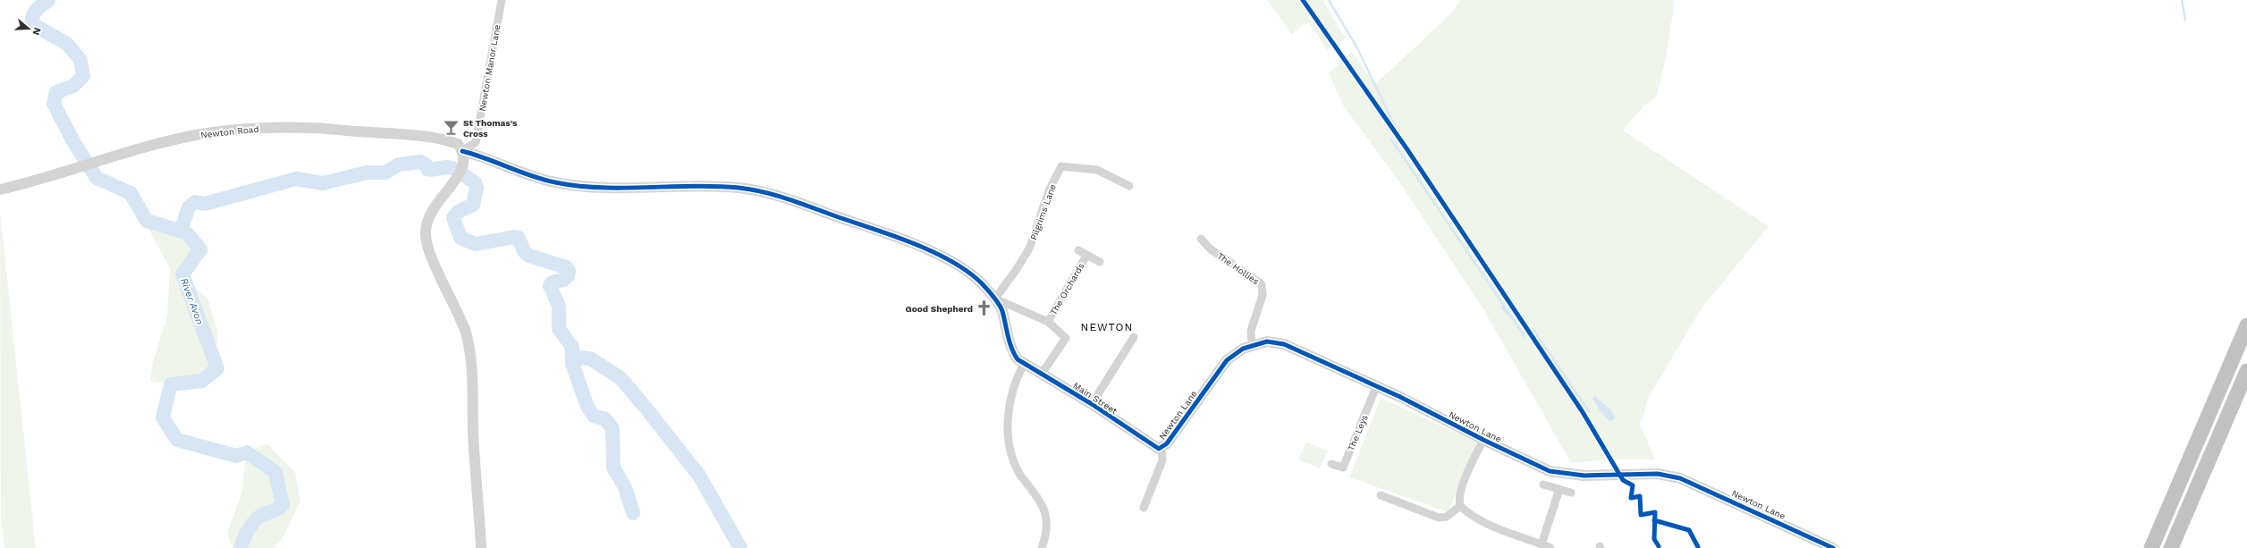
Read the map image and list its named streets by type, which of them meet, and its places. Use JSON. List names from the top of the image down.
{
  "streets": {
    "street": [
      "Newton Manor Lane",
      "Newton Road",
      "Pilgrims Lane",
      "The Hollies",
      "The Orchards",
      "Main Street",
      "Newton Lane",
      "The Leys"
    ]
  },
  "crossings": [
    ["Newton Manor Lane", "Newton Road"],
    ["Newton Road", "Pilgrims Lane"],
    ["Newton Road", "Main Street"],
    ["The Hollies", "Newton Lane"],
    ["Main Street", "Newton Lane"],
    ["Newton Lane", "The Leys"]
  ],
  "districts": ["NEWTON"],
  "water": ["River Avon"],
  "places": {
    "bar": ["St Thomas's Cross"],
    "church": ["Good Shepherd"]
  },
  "north": "right"
}
